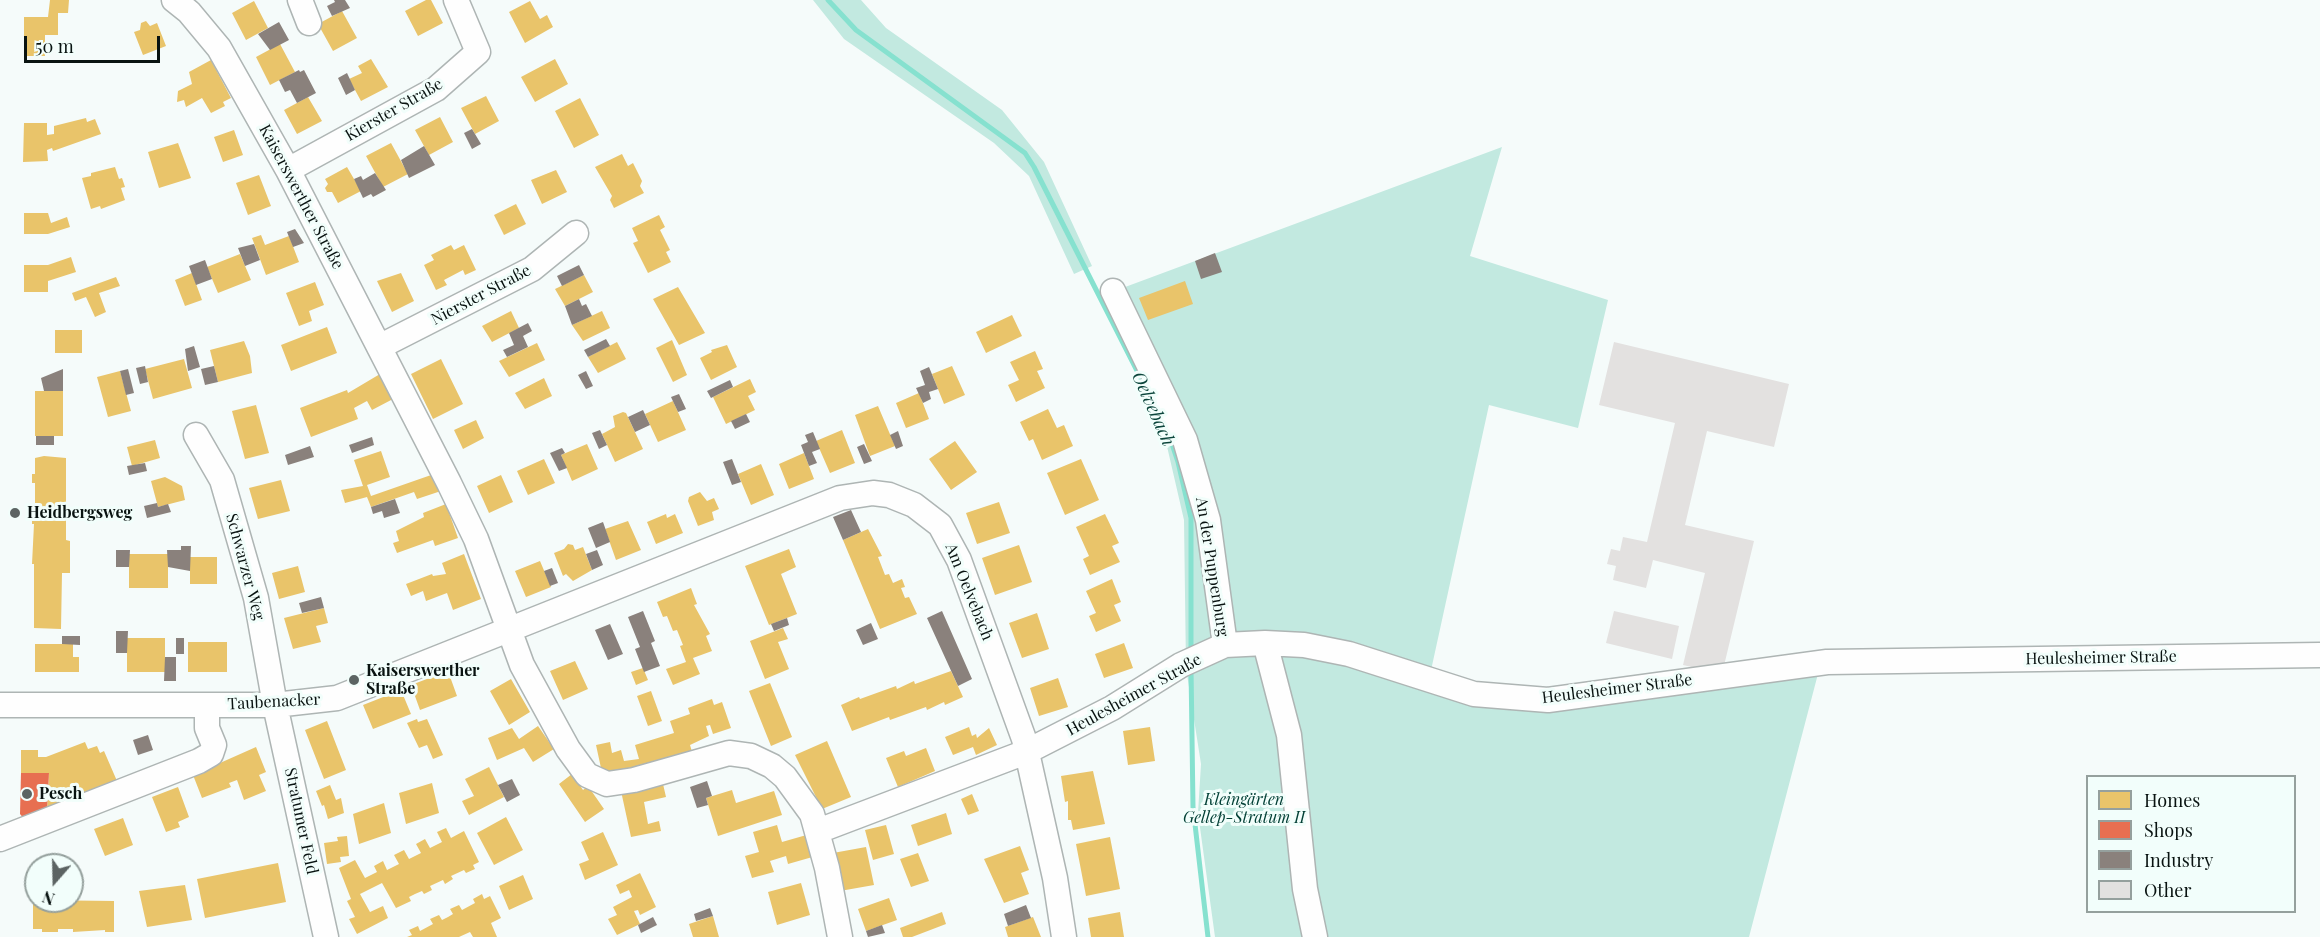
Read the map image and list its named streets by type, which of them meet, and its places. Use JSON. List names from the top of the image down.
{
  "streets": {
    "street": [
      "Kierster Straße",
      "Kaiserswerther Straße",
      "Nierster Straße",
      "Schwarzer Weg",
      "An der Puppenburg",
      "Am Oelvebach",
      "Heulesheimer Straße",
      "Taubenacker",
      "Stratumer Feld"
    ]
  },
  "crossings": [
    ["Kierster Straße", "Kaiserswerther Straße"],
    ["Kaiserswerther Straße", "Nierster Straße"],
    ["Kaiserswerther Straße", "Am Oelvebach"],
    ["Kaiserswerther Straße", "Heulesheimer Straße"],
    ["Kaiserswerther Straße", "Taubenacker"],
    ["Schwarzer Weg", "Taubenacker"],
    ["Schwarzer Weg", "Stratumer Feld"],
    ["An der Puppenburg", "Heulesheimer Straße"],
    ["Am Oelvebach", "Heulesheimer Straße"],
    ["Am Oelvebach", "Taubenacker"],
    ["Taubenacker", "Stratumer Feld"]
  ],
  "water": ["Oelvebach"],
  "parks": ["Kleingärten Gellep-Stratum II"],
  "places": ["Heidbergsweg", "Kaiserswerther Straße", "Pesch"],
  "legend": [
    "Homes",
    "Shops",
    "Industry",
    "Other"
  ],
  "scale_bar": "50 m",
  "north": "bottom"
}
